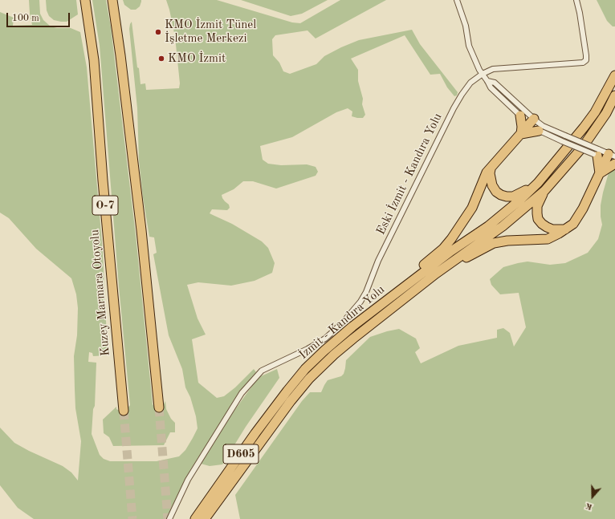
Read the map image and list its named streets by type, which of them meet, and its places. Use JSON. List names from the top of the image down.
{
  "streets": {
    "highway": [
      "O-7",
      "Kuzey Marmara Otoyolu",
      "İzmit - Kandıra Yolu",
      "D605"
    ],
    "street": ["Eski İzmit - Kandıra Yolu"]
  },
  "places": ["KMO İzmit Tünel İşletme Merkezi", "KMO İzmit"],
  "scale_bar": "100 m",
  "north": "bottom"
}
